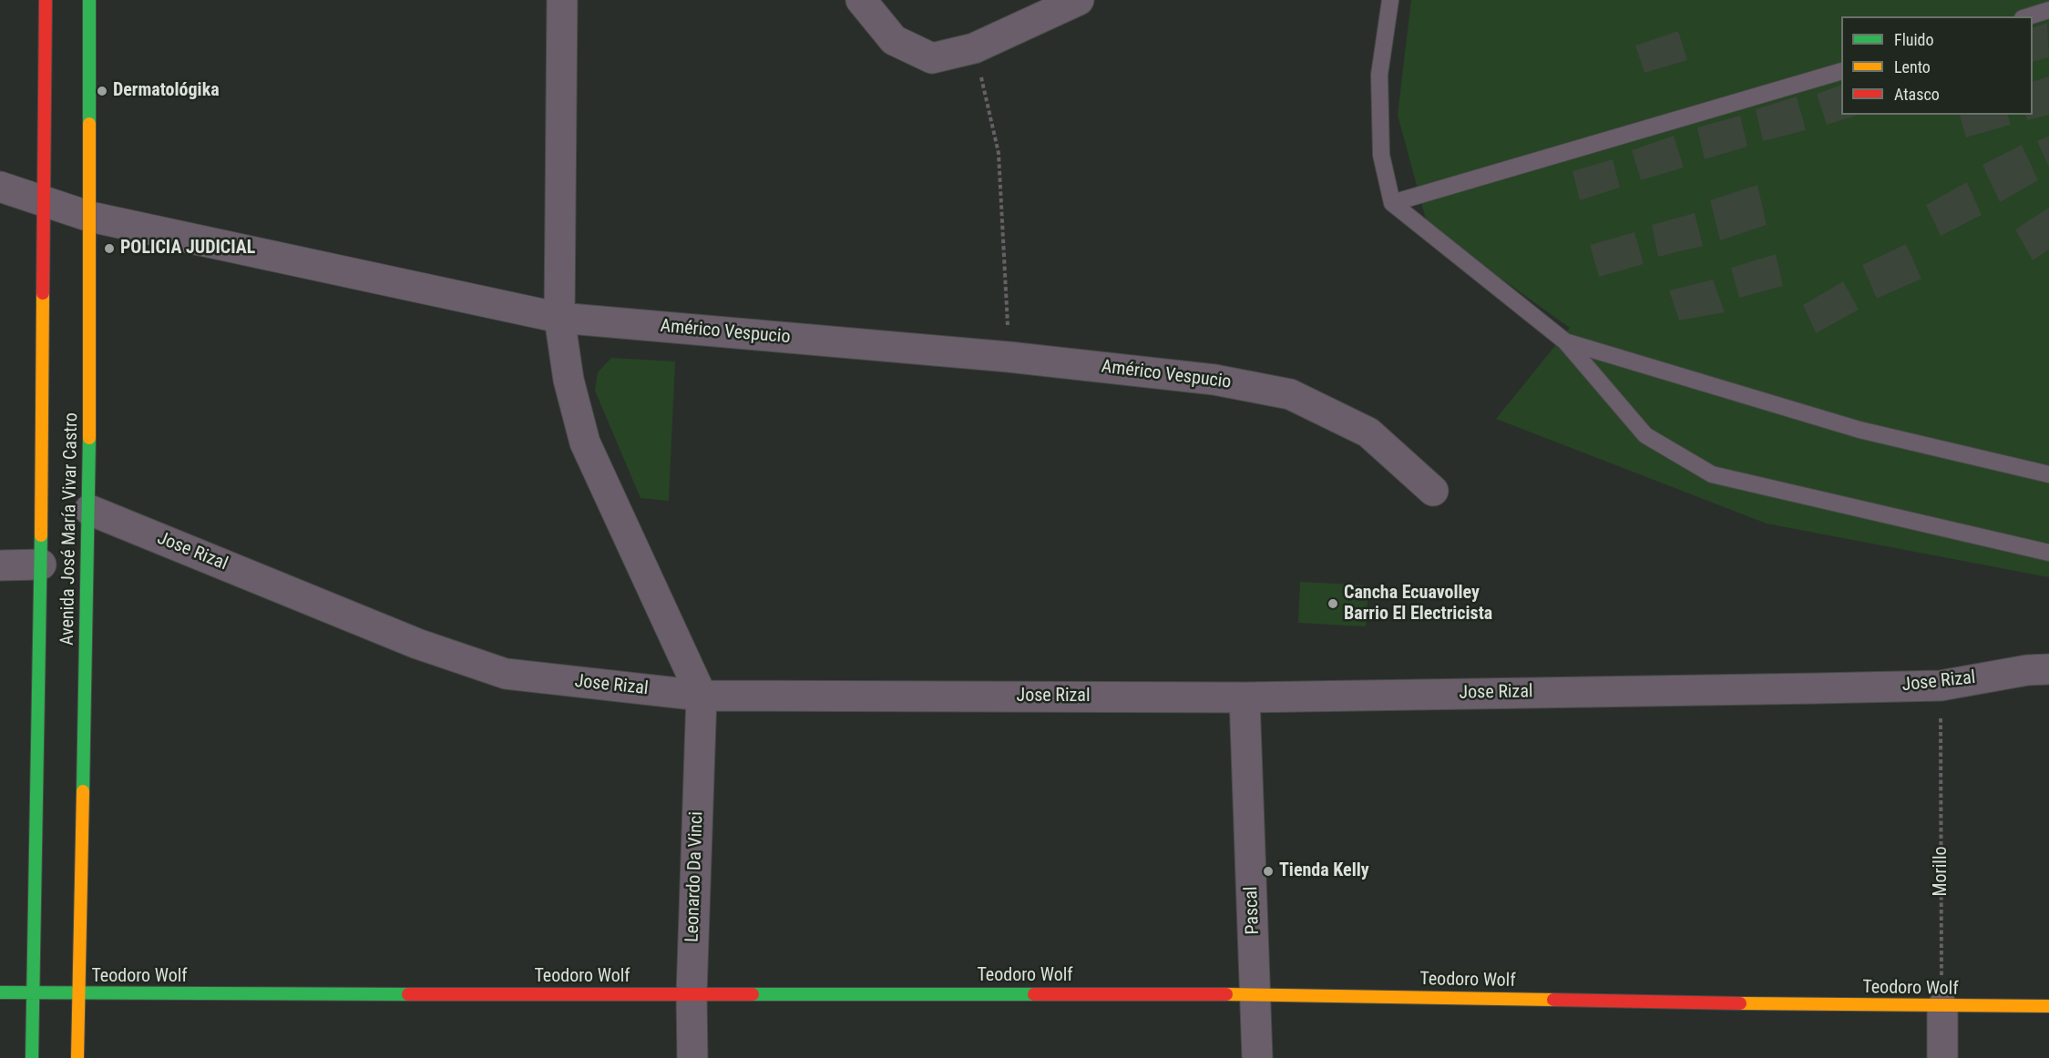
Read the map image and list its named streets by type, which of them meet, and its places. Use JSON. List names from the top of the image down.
{
  "streets": {
    "street": [
      "Américo Vespucio",
      "Avenida José María Vivar Castro",
      "Jose Rizal",
      "Leonardo Da Vinci",
      "Pascal",
      "Teodoro Wolf"
    ],
    "path": ["Morillo"]
  },
  "crossings": [
    ["Américo Vespucio", "Avenida José María Vivar Castro"],
    ["Avenida José María Vivar Castro", "Jose Rizal"],
    ["Avenida José María Vivar Castro", "Teodoro Wolf"],
    ["Jose Rizal", "Morillo"],
    ["Jose Rizal", "Leonardo Da Vinci"],
    ["Jose Rizal", "Pascal"],
    ["Morillo", "Teodoro Wolf"],
    ["Leonardo Da Vinci", "Teodoro Wolf"],
    ["Pascal", "Teodoro Wolf"]
  ],
  "places": [
    "Dermatológika",
    "POLICIA JUDICIAL",
    "Cancha Ecuavolley Barrio El Electricista",
    "Tienda Kelly"
  ],
  "legend": ["Fluido", "Lento", "Atasco"]
}
